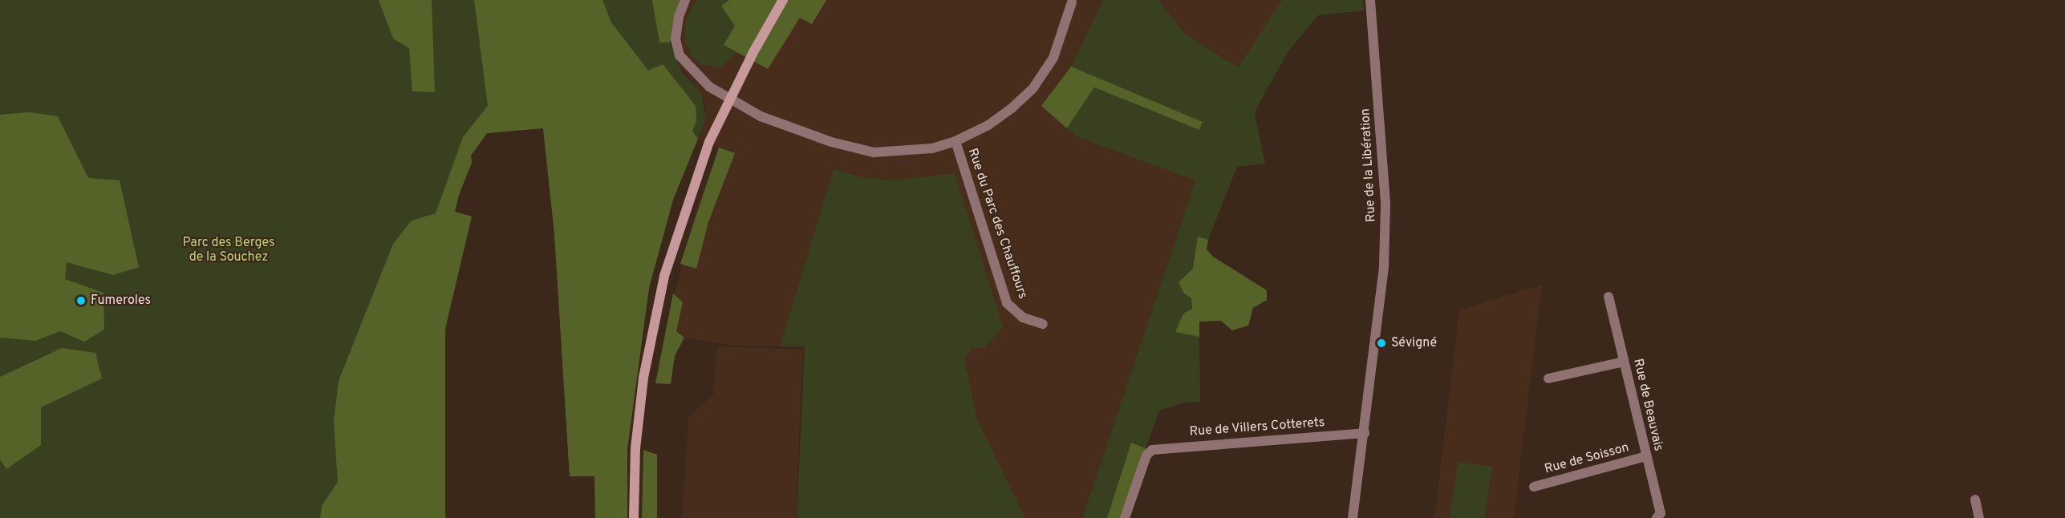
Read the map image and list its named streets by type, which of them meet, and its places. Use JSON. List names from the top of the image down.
{
  "streets": {
    "street": [
      "Rue de la Libération",
      "Rue du Parc des Chauffours",
      "Rue de Beauvais",
      "Rue de Villers Cotterets",
      "Rue de Soisson"
    ]
  },
  "crossings": [
    ["Rue de la Libération", "Rue de Villers Cotterets"],
    ["Rue de Beauvais", "Rue de Soisson"]
  ],
  "parks": ["Parc des Berges de la Souchez"],
  "places": ["Fumeroles", "Sévigné"]
}
